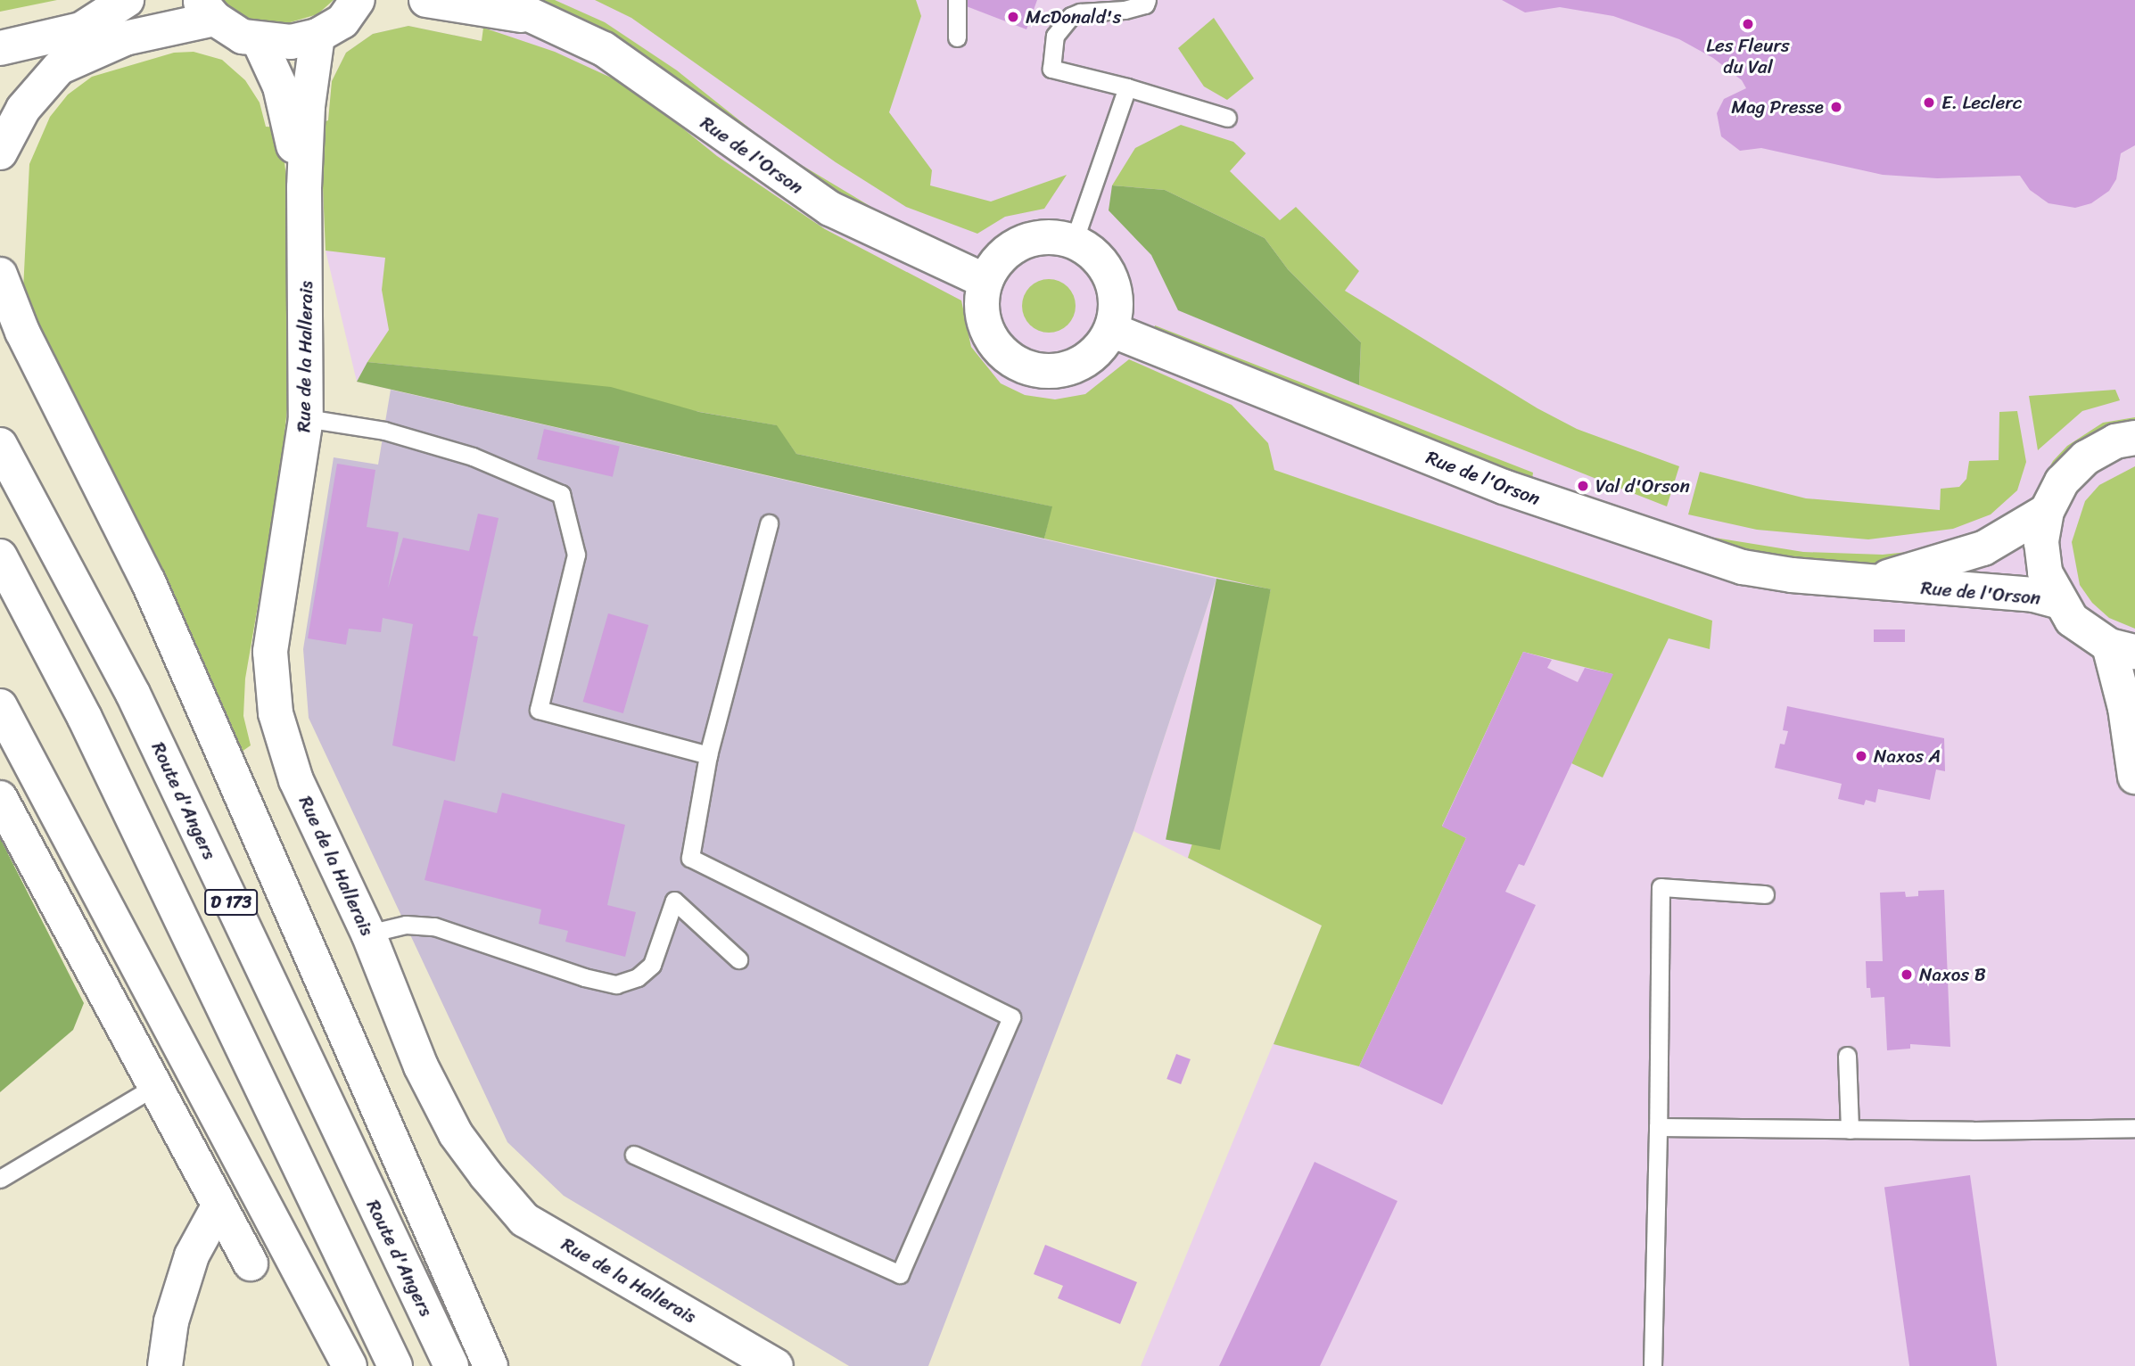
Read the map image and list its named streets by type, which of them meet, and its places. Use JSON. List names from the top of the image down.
{
  "streets": {
    "main road": [
      "Rue de l'Orson",
      "Rue de la Hallerais",
      "Route d'Angers",
      "D 173"
    ]
  },
  "places": [
    "McDonald's",
    "Les Fleurs du Val",
    "E. Leclerc",
    "Mag Presse",
    "Val d'Orson",
    "Naxos A",
    "Naxos B"
  ]
}
